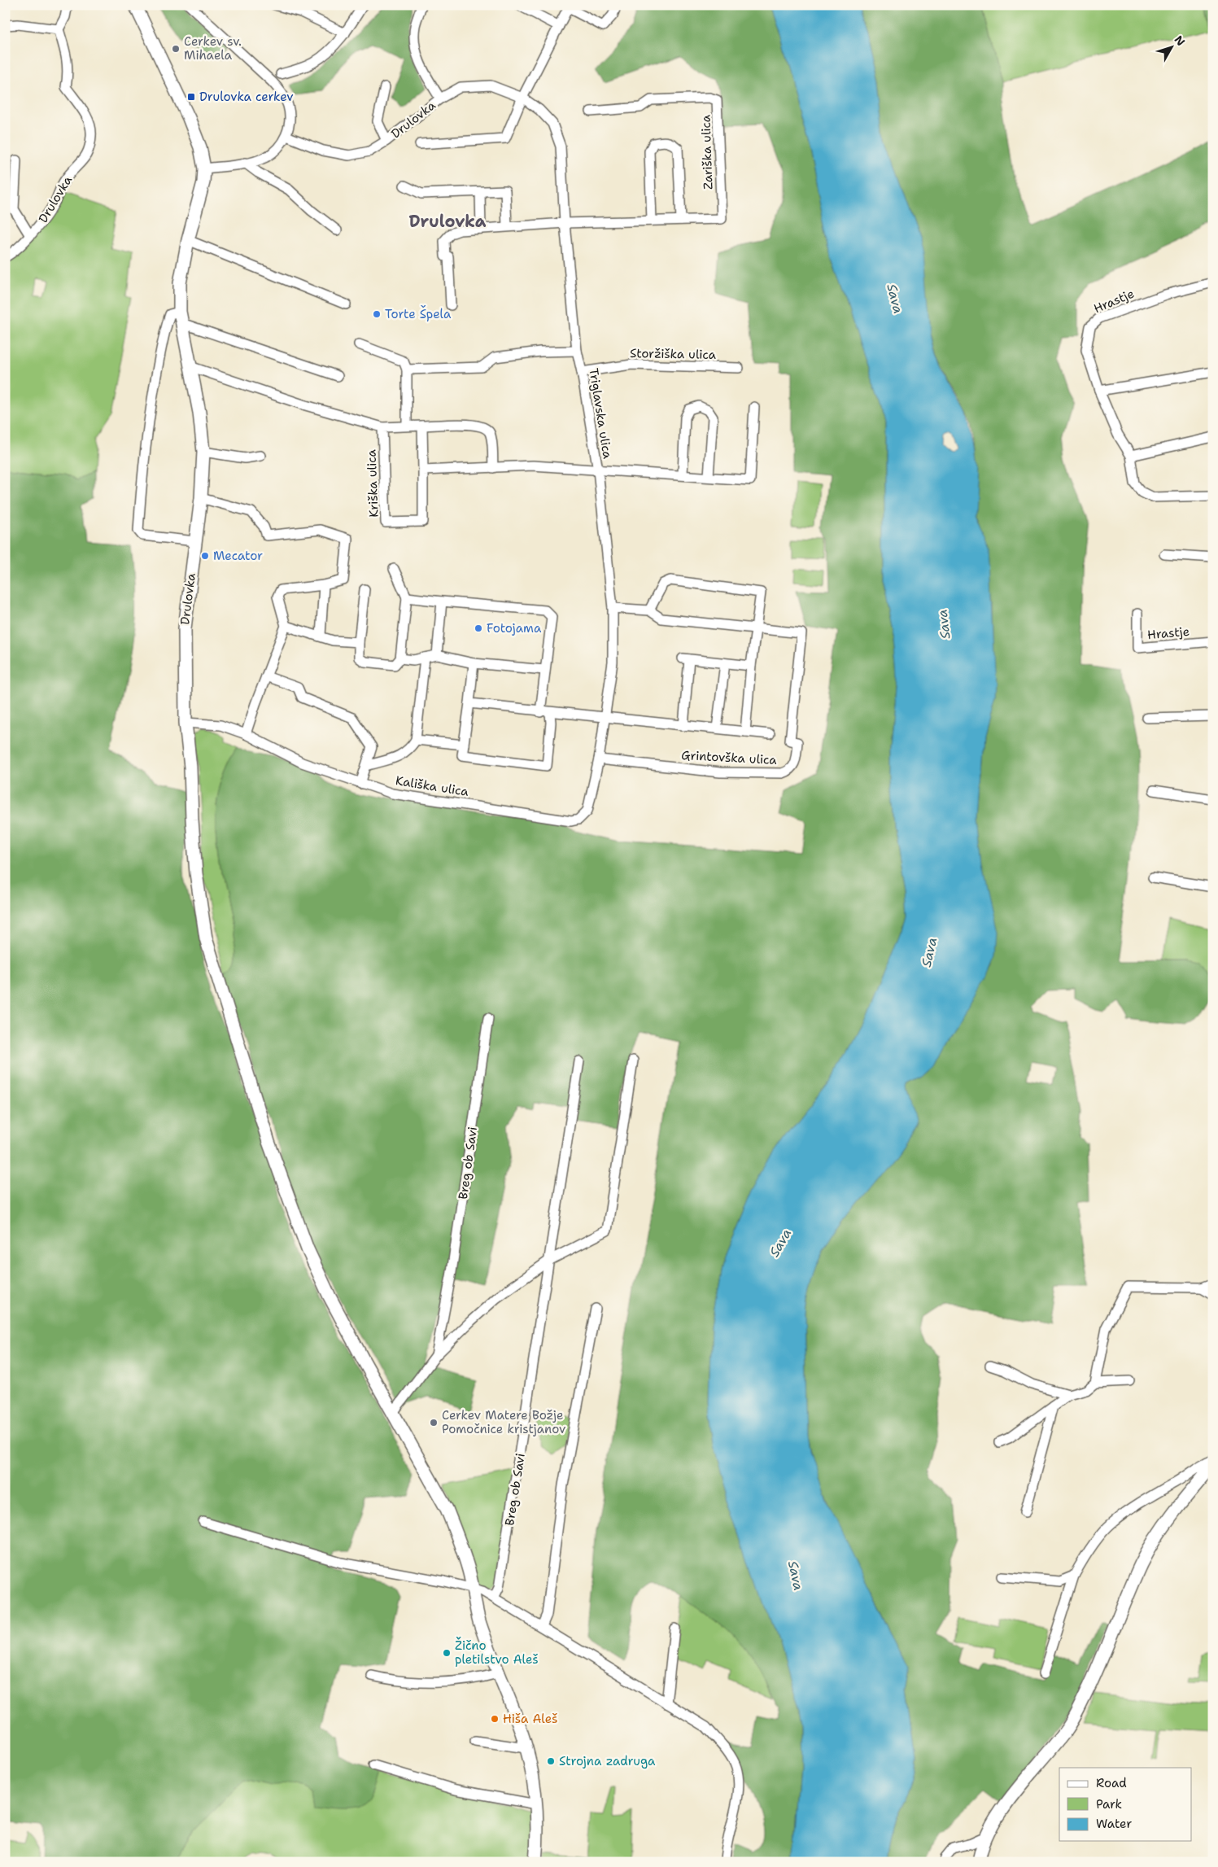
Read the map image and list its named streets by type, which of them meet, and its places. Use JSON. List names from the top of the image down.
{
  "streets": {
    "street": [
      "Drulovka",
      "Zariška ulica",
      "Hrastje",
      "Storžiška ulica",
      "Triglavska ulica",
      "Kriška ulica",
      "Grintovška ulica",
      "Kališka ulica",
      "Breg ob Savi"
    ]
  },
  "crossings": [
    ["Drulovka", "Triglavska ulica"],
    ["Drulovka", "Kališka ulica"],
    ["Drulovka", "Breg ob Savi"],
    ["Zariška ulica", "Triglavska ulica"],
    ["Storžiška ulica", "Triglavska ulica"],
    ["Triglavska ulica", "Grintovška ulica"],
    ["Triglavska ulica", "Kališka ulica"],
    ["Grintovška ulica", "Kališka ulica"]
  ],
  "districts": ["Drulovka"],
  "water": ["Sava"],
  "places": {
    "other": [
      "Cerkev sv. Mihaela",
      "Torte Špela",
      "Mecator",
      "Fotojama",
      "Cerkev Matere Božje Pomočnice kristjanov",
      "Žično pletilstvo Aleš",
      "Hiša Aleš",
      "Strojna zadruga"
    ],
    "transit": ["Drulovka cerkev"]
  },
  "legend": ["Road", "Park", "Water"],
  "north": "top right"
}
